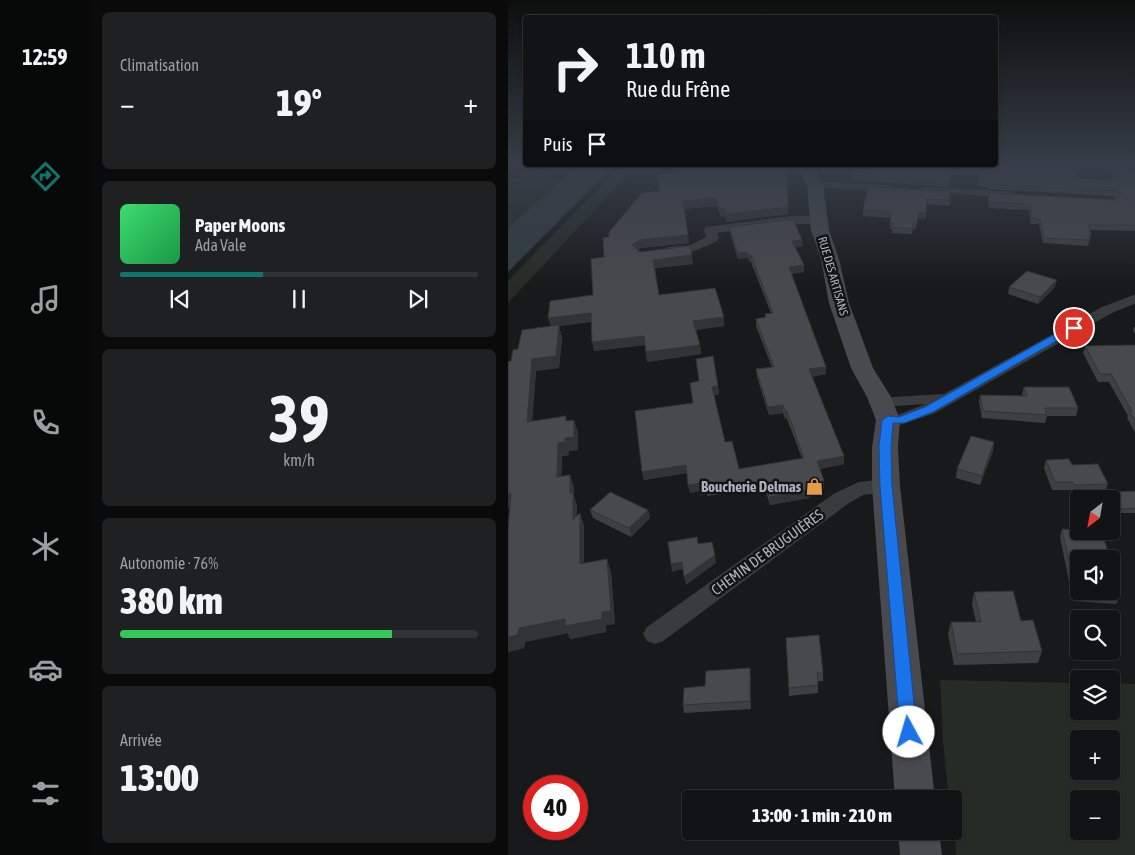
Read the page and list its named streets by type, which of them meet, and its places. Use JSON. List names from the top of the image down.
{
  "streets": {
    "street": ["RUE DES ARTISANS", "CHEMIN DE BRUGUIÈRES"]
  },
  "places": {
    "shop": ["Boucherie Delmas"]
  },
  "north": "bottom left",
  "page": {
    "tabs": "12:59",
    "tile": [
      "Climatisation",
      ["39", "km/h"],
      ["Autonomie · 76%", "380 km"],
      ["Arrivée", "13:00"]
    ],
    "turn": ["110 m", "Rue du Frêne"],
    "heat": ["−", "19°", "+"],
    "then": "Puis",
    "song": ["Paper Moons", "Ada Vale"],
    "map_buttons": ["+", "−"],
    "limit": "40",
    "trip": "13:00 · 1 min · 210 m"
  }
}
